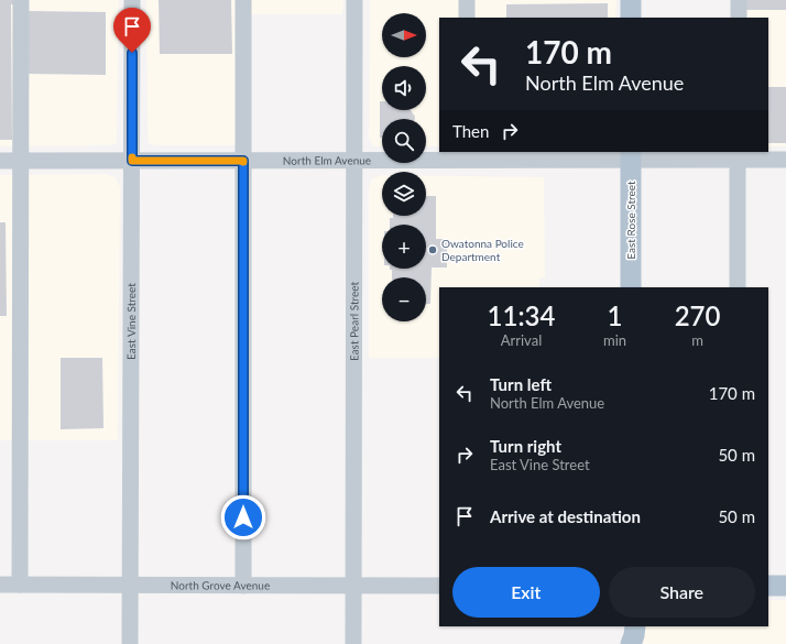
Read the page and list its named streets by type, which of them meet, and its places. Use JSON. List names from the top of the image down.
{
  "streets": {
    "main road": ["East Rose Street"],
    "street": [
      "North Elm Avenue",
      "East Vine Street",
      "East Pearl Street",
      "North Grove Avenue"
    ]
  },
  "crossings": [
    ["North Elm Avenue", "East Rose Street"],
    ["North Elm Avenue", "East Vine Street"],
    ["North Elm Avenue", "East Pearl Street"],
    ["East Vine Street", "North Grove Avenue"],
    ["East Pearl Street", "North Grove Avenue"]
  ],
  "places": ["Owatonna Police Department"],
  "north": "right",
  "page": {
    "map_buttons": ["+", "−"],
    "turn": ["170 m", "North Elm Avenue"],
    "then": "Then",
    "eta": [
      "11:34",
      "Arrival",
      "1",
      "min",
      "270",
      "m"
    ],
    "list": [
      {
        "name": "Turn left",
        "note": "North Elm Avenue",
        "value": "170 m"
      },
      {
        "name": "Turn right",
        "note": "East Vine Street",
        "value": "50 m"
      },
      {
        "name": "Arrive at destination",
        "value": "50 m"
      }
    ],
    "buttons": ["Exit", "Share"]
  }
}
